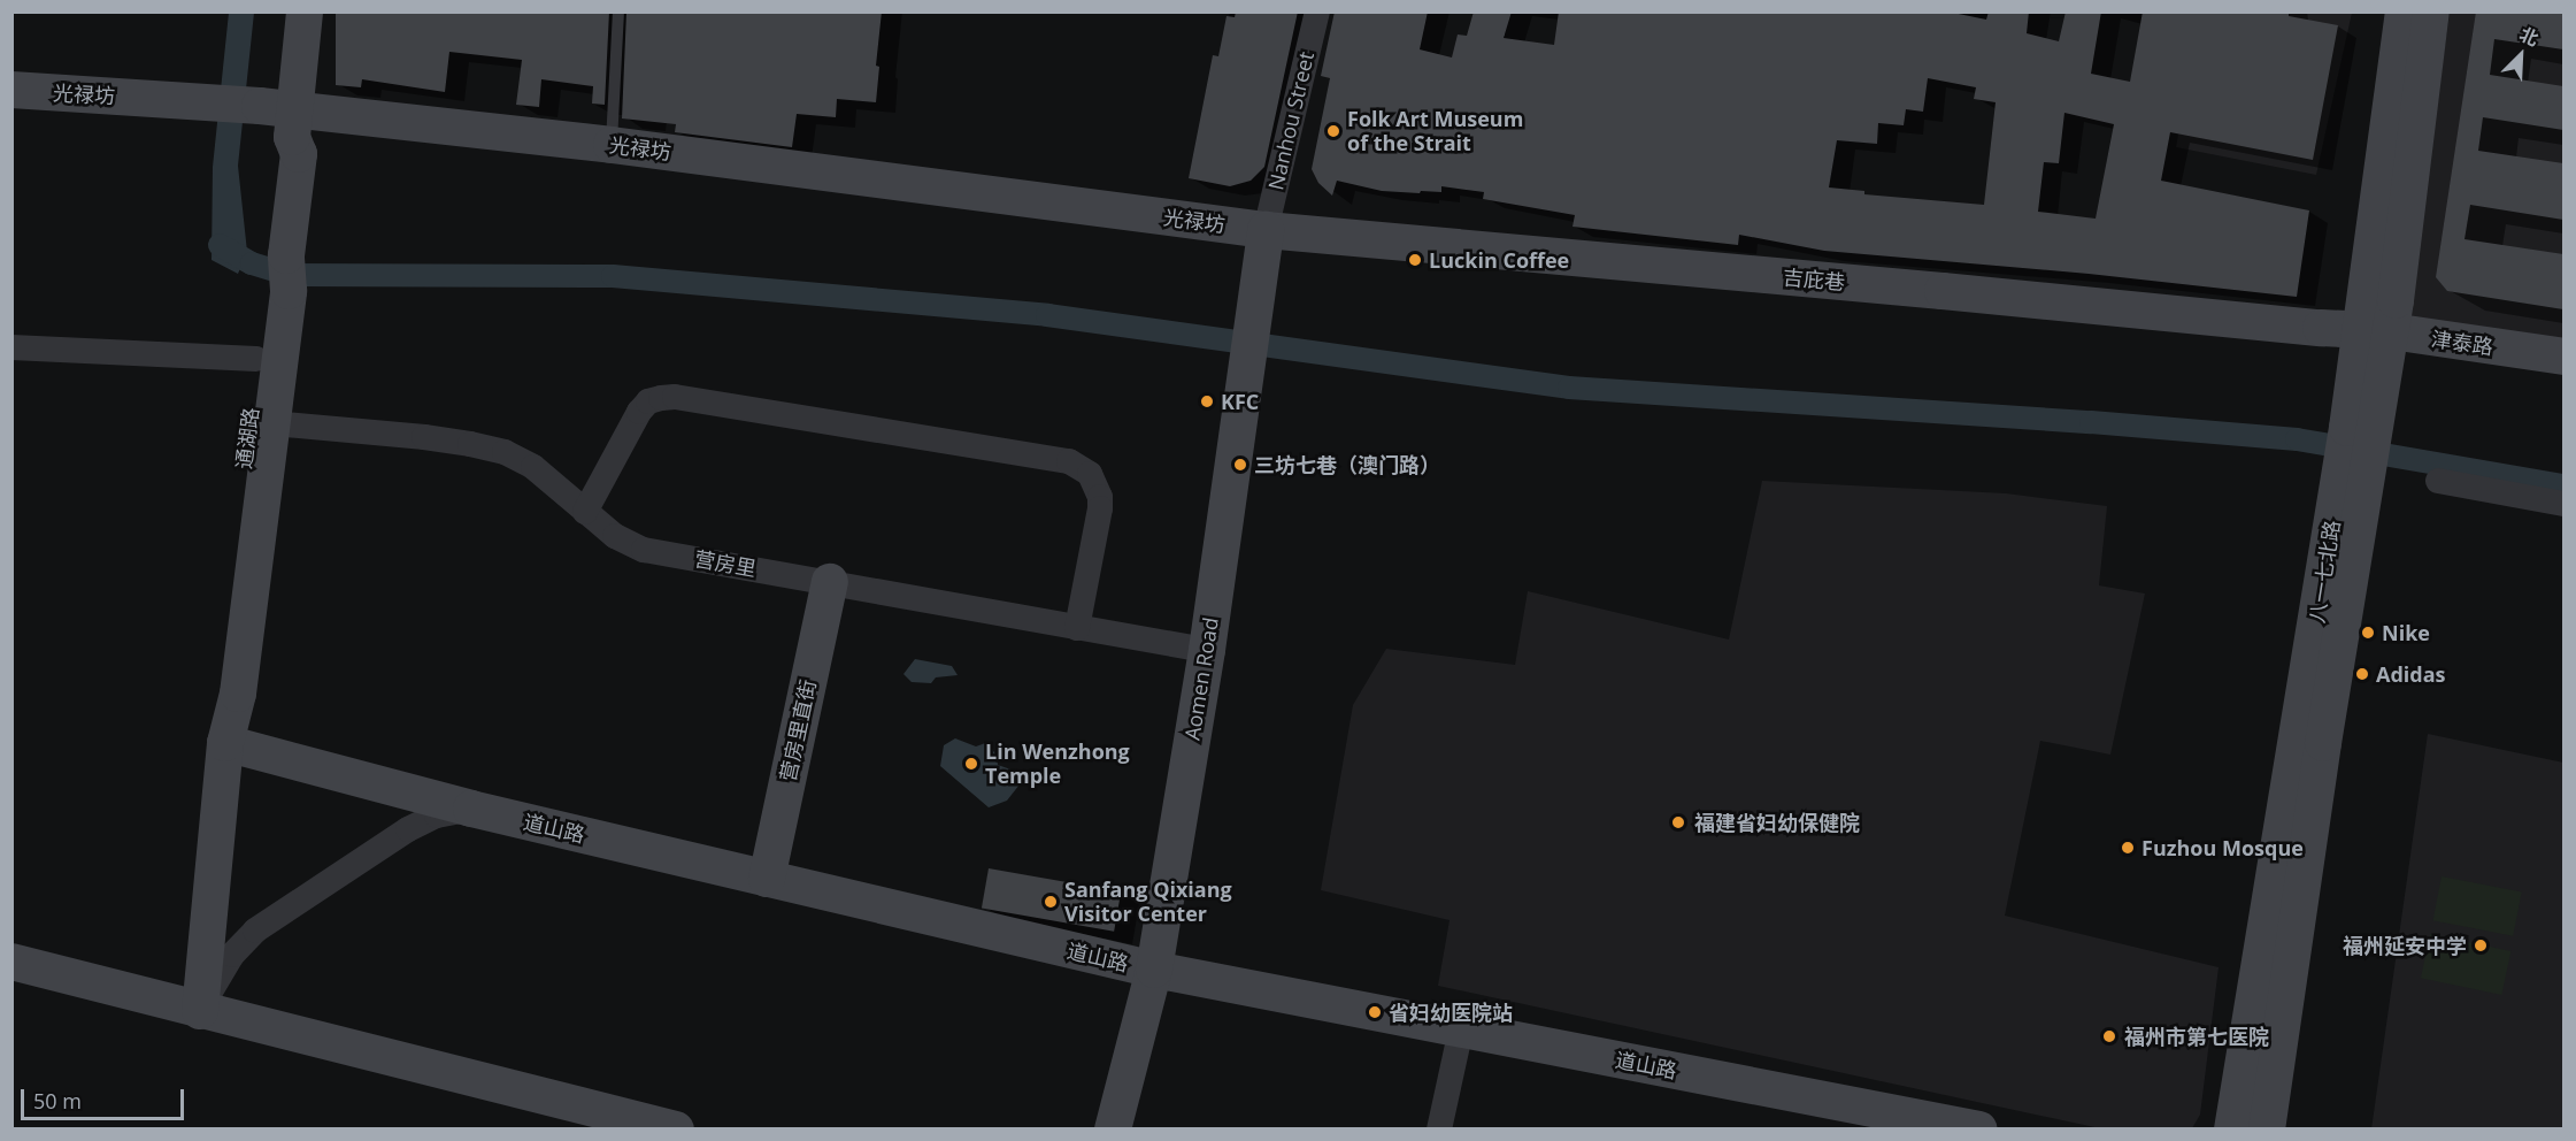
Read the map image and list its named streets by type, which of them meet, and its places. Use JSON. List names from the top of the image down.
{
  "streets": {
    "street": [
      "光禄坊",
      "Nanhou Street",
      "吉庇巷",
      "津泰路",
      "通湖路",
      "营房里",
      "八一七北路",
      "Aomen Road",
      "营房里直街",
      "道山路"
    ]
  },
  "crossings": [
    ["光禄坊", "Nanhou Street"],
    ["光禄坊", "吉庇巷"],
    ["光禄坊", "通湖路"],
    ["光禄坊", "Aomen Road"],
    ["Nanhou Street", "吉庇巷"],
    ["Nanhou Street", "Aomen Road"],
    ["吉庇巷", "津泰路"],
    ["吉庇巷", "八一七北路"],
    ["吉庇巷", "Aomen Road"],
    ["津泰路", "八一七北路"],
    ["通湖路", "营房里"],
    ["通湖路", "道山路"],
    ["营房里", "Aomen Road"],
    ["营房里", "营房里直街"],
    ["Aomen Road", "道山路"],
    ["营房里直街", "道山路"]
  ],
  "places": [
    "Folk Art Museum of the Strait",
    "Luckin Coffee",
    "KFC",
    "三坊七巷（澳门路）",
    "Nike",
    "Adidas",
    "Lin Wenzhong Temple",
    "福建省妇幼保健院",
    "Fuzhou Mosque",
    "Sanfang Qixiang Visitor Center",
    "福州延安中学",
    "省妇幼医院站",
    "福州市第七医院"
  ],
  "scale_bar": "50 m",
  "north": "top right"
}
